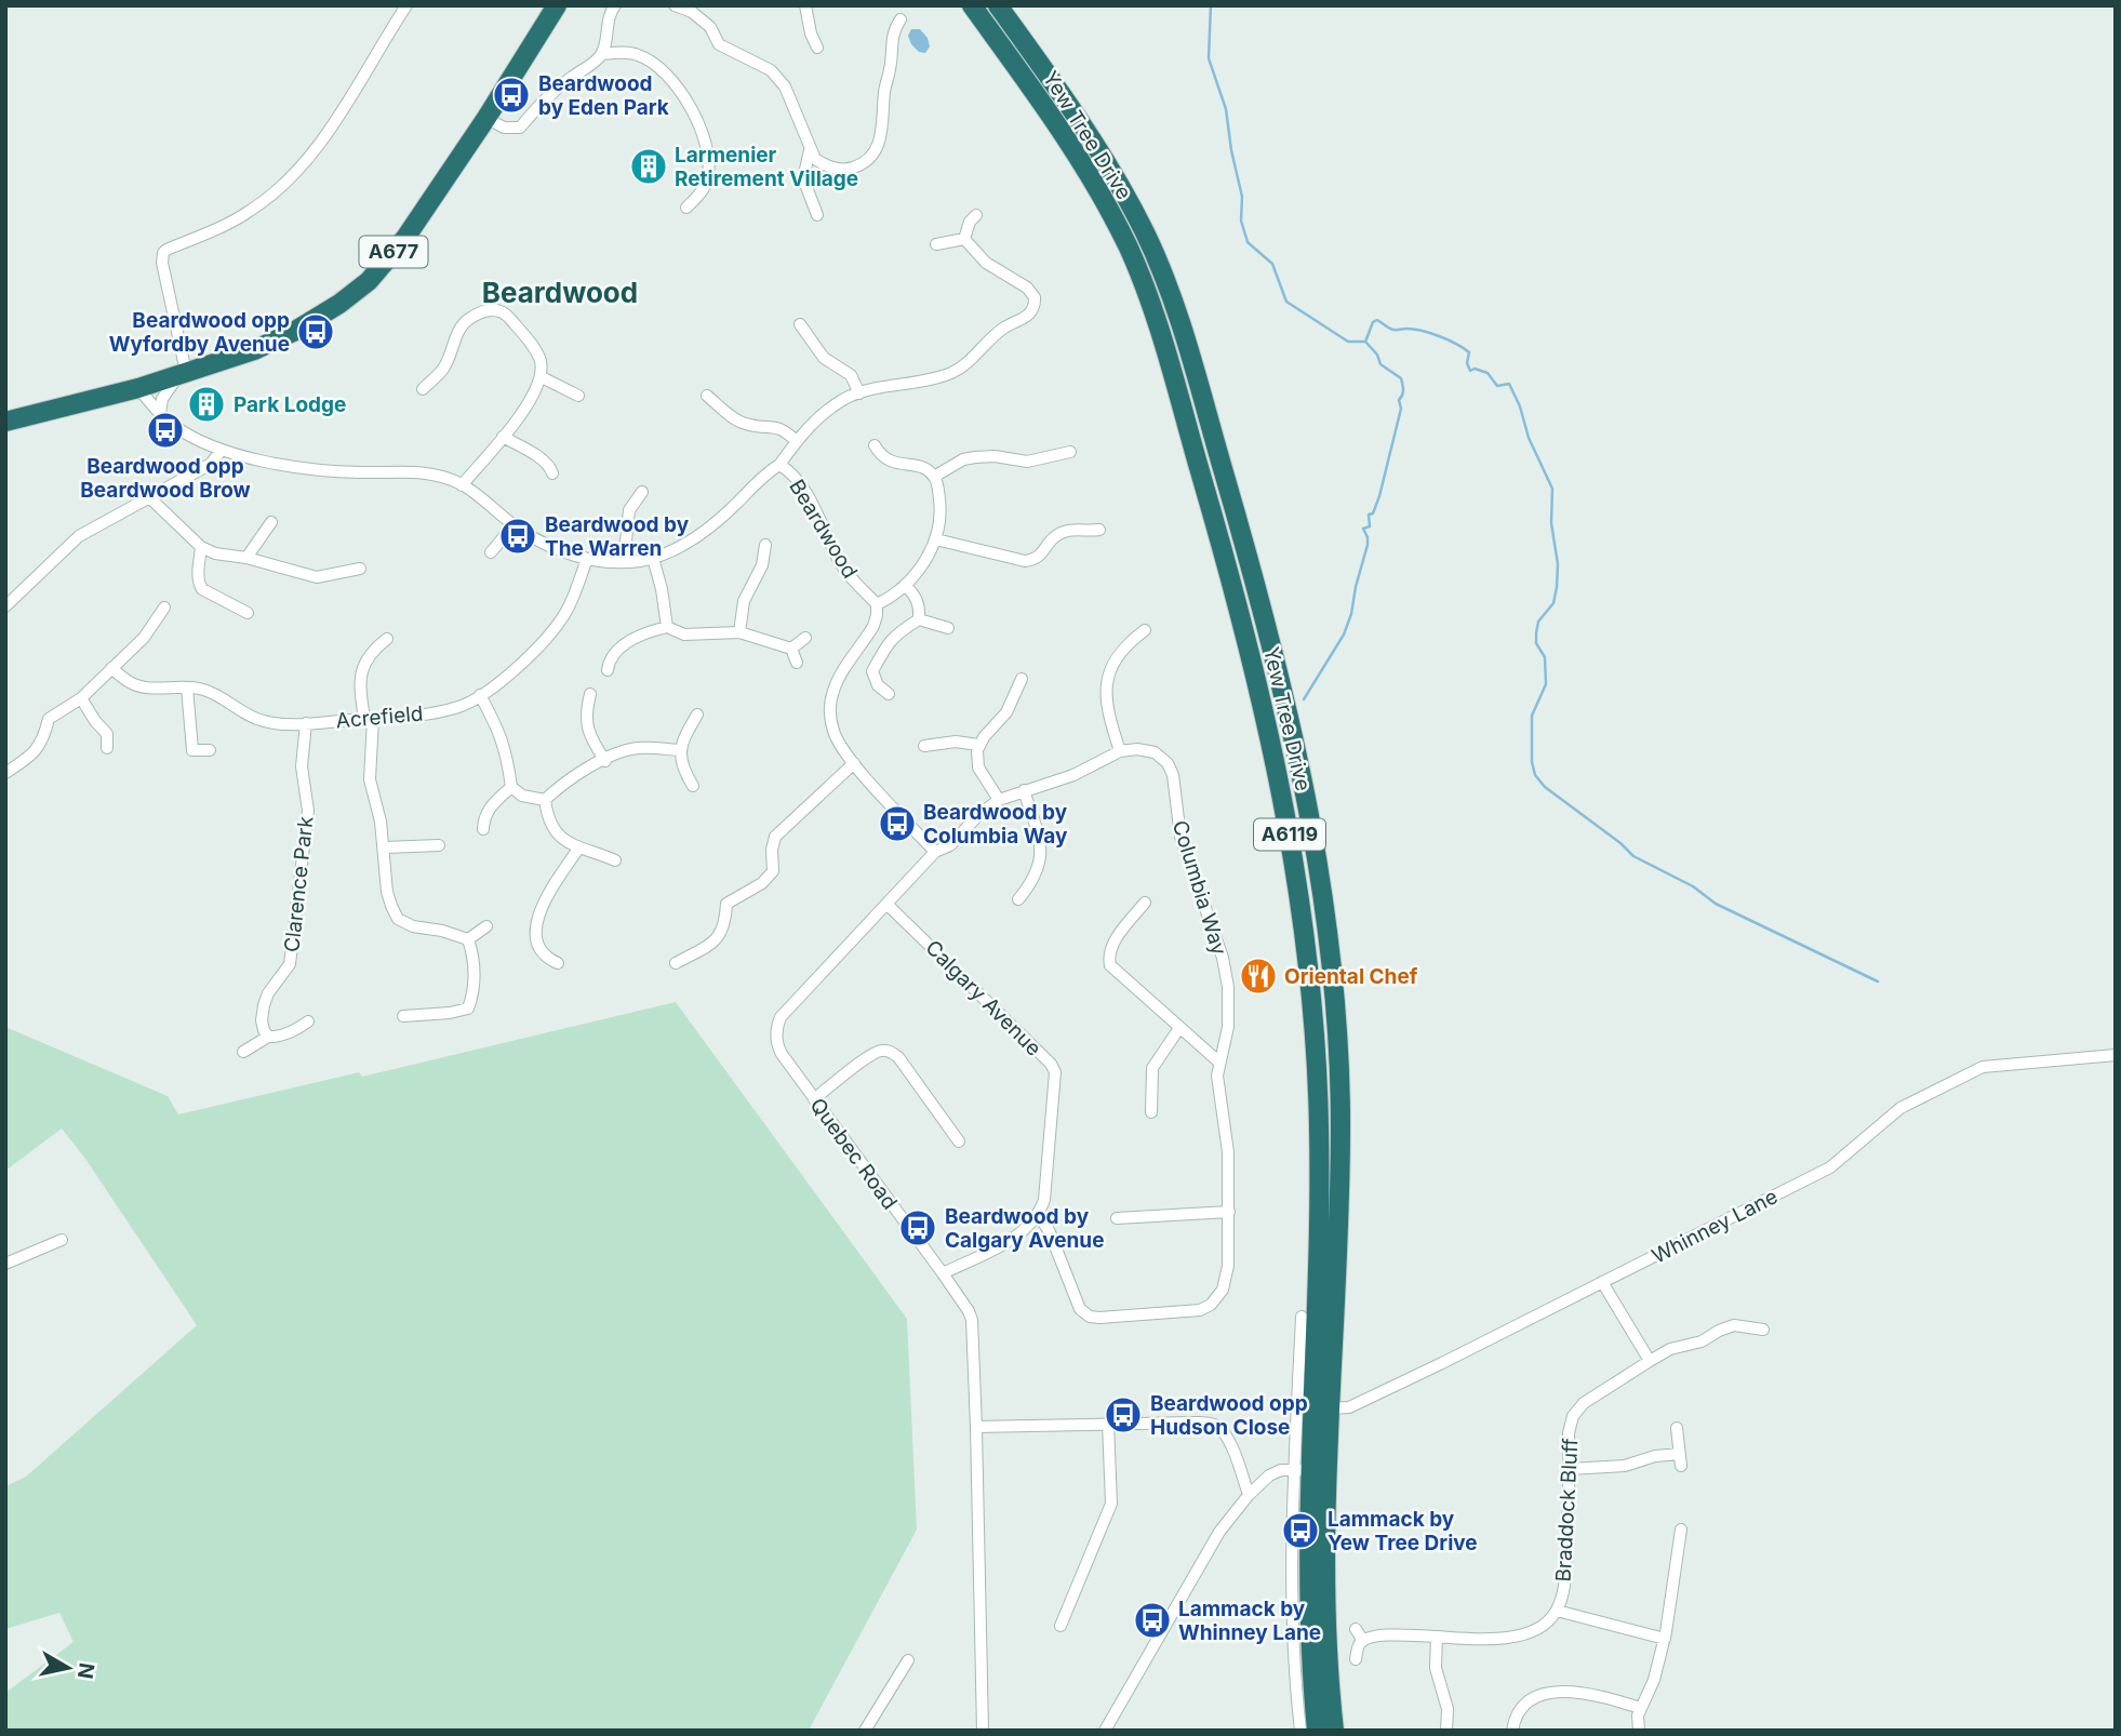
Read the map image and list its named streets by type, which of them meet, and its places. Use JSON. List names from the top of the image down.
{
  "streets": {
    "highway": ["Yew Tree Drive", "A677", "A6119"],
    "street": [
      "Beardwood",
      "Acrefield",
      "Clarence Park",
      "Columbia Way",
      "Calgary Avenue",
      "Quebec Road",
      "Whinney Lane",
      "Braddock Bluff"
    ]
  },
  "crossings": [
    ["Yew Tree Drive", "Whinney Lane"],
    ["A677", "Beardwood"],
    ["Beardwood", "Acrefield"],
    ["Acrefield", "Clarence Park"],
    ["Columbia Way", "Calgary Avenue"],
    ["Calgary Avenue", "Quebec Road"]
  ],
  "districts": ["Beardwood"],
  "places": {
    "bus stop": [
      "Beardwood by Eden Park",
      "Beardwood opp Wyfordby Avenue",
      "Beardwood opp Beardwood Brow",
      "Beardwood by The Warren",
      "Beardwood by Columbia Way",
      "Beardwood by Calgary Avenue",
      "Beardwood opp Hudson Close",
      "Lammack by Yew Tree Drive",
      "Lammack by Whinney Lane"
    ],
    "building": ["Larmenier Retirement Village", "Park Lodge"],
    "restaurant": ["Oriental Chef"]
  },
  "north": "right"
}
